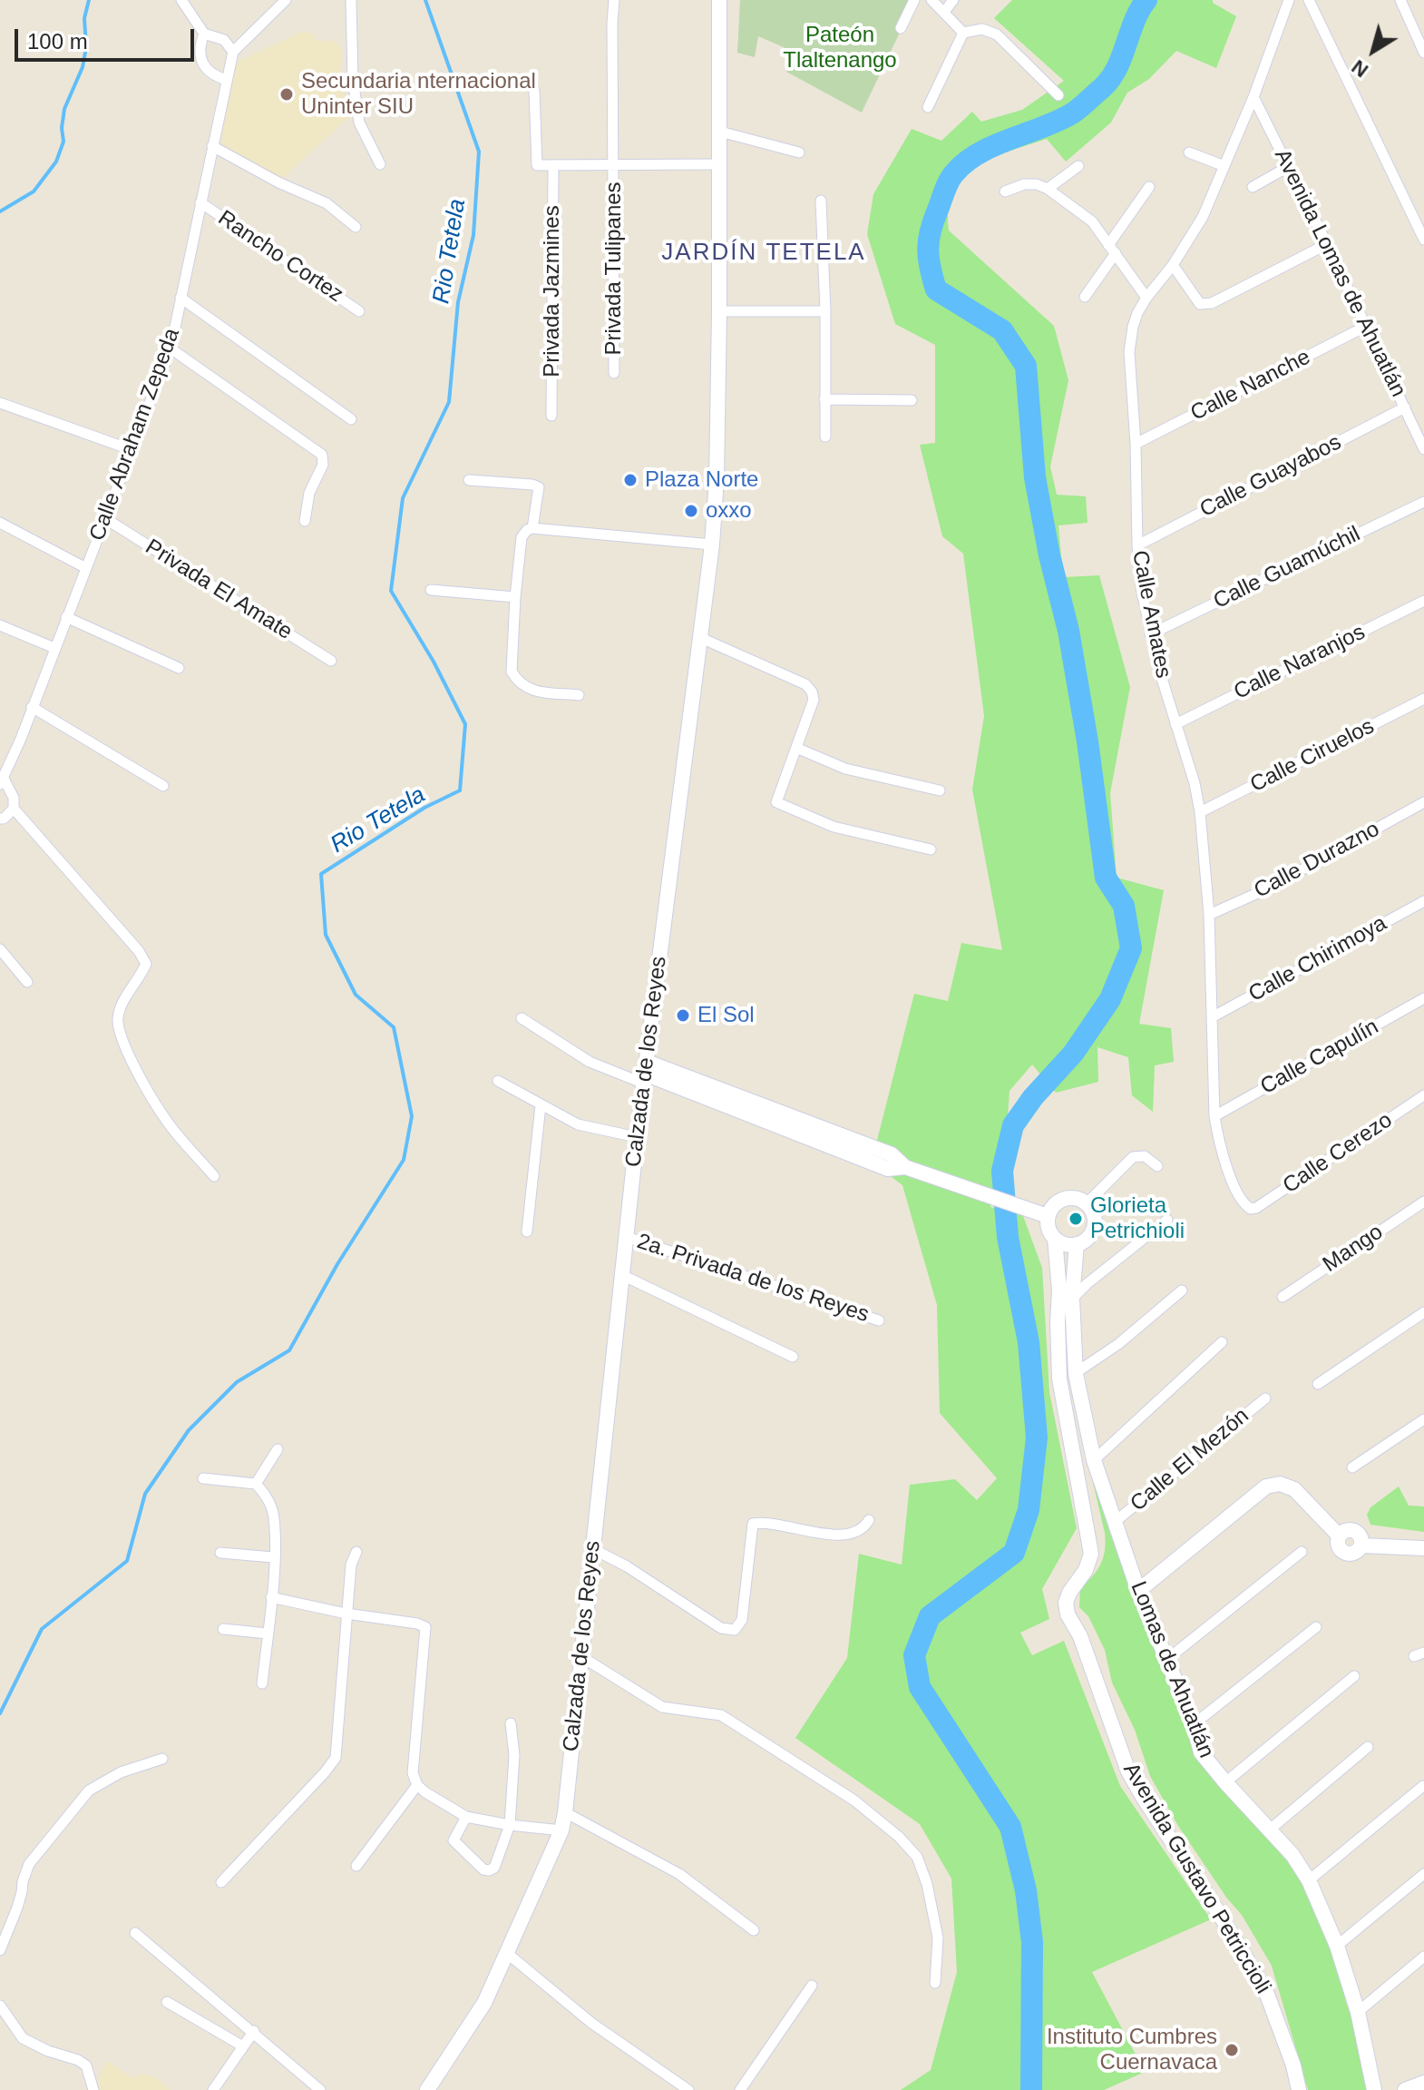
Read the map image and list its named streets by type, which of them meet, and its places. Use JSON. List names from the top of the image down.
{
  "streets": {
    "street": [
      "Rancho Cortez",
      "Privada Tulipanes",
      "Avenida Lomas de Ahuatlán",
      "Privada Jazmines",
      "Calle Nanche",
      "Calle Abraham Zepeda",
      "Calle Guayabos",
      "Calle Guamúchil",
      "Privada El Amate",
      "Calle Amates",
      "Calle Naranjos",
      "Calle Ciruelos",
      "Calle Durazno",
      "Calle Chirimoya",
      "Calle Capulín",
      "Calzada de los Reyes",
      "Calle Cerezo",
      "Mango",
      "2a. Privada de los Reyes",
      "Calle El Mezón",
      "Lomas de Ahuatlán",
      "Avenida Gustavo Petriccioli"
    ]
  },
  "crossings": [
    ["Rancho Cortez", "Calle Abraham Zepeda"],
    ["Avenida Lomas de Ahuatlán", "Calle Nanche"],
    ["Avenida Lomas de Ahuatlán", "Calle Guayabos"],
    ["Avenida Lomas de Ahuatlán", "Calle Amates"],
    ["Calle Nanche", "Calle Amates"],
    ["Calle Abraham Zepeda", "Privada El Amate"],
    ["Calle Guayabos", "Calle Amates"],
    ["Calle Guamúchil", "Calle Amates"],
    ["Calle Amates", "Calle Naranjos"],
    ["Calle Amates", "Calle Ciruelos"],
    ["Calle Amates", "Calle Durazno"],
    ["Calle Amates", "Calle Chirimoya"],
    ["Calle Amates", "Calle Capulín"],
    ["Calle Amates", "Calle Cerezo"],
    ["Calzada de los Reyes", "2a. Privada de los Reyes"],
    ["Calle El Mezón", "Lomas de Ahuatlán"],
    ["Lomas de Ahuatlán", "Avenida Gustavo Petriccioli"]
  ],
  "districts": ["JARDÍN TETELA"],
  "water": ["Rio Tetela"],
  "parks": ["Pateón Tlaltenango"],
  "places": [
    "Secundaria nternacional Uninter SIU",
    "Plaza Norte",
    "oxxo",
    "El Sol",
    "Glorieta Petrichioli",
    "Instituto Cumbres Cuernavaca"
  ],
  "scale_bar": "100 m",
  "north": "bottom left"
}
